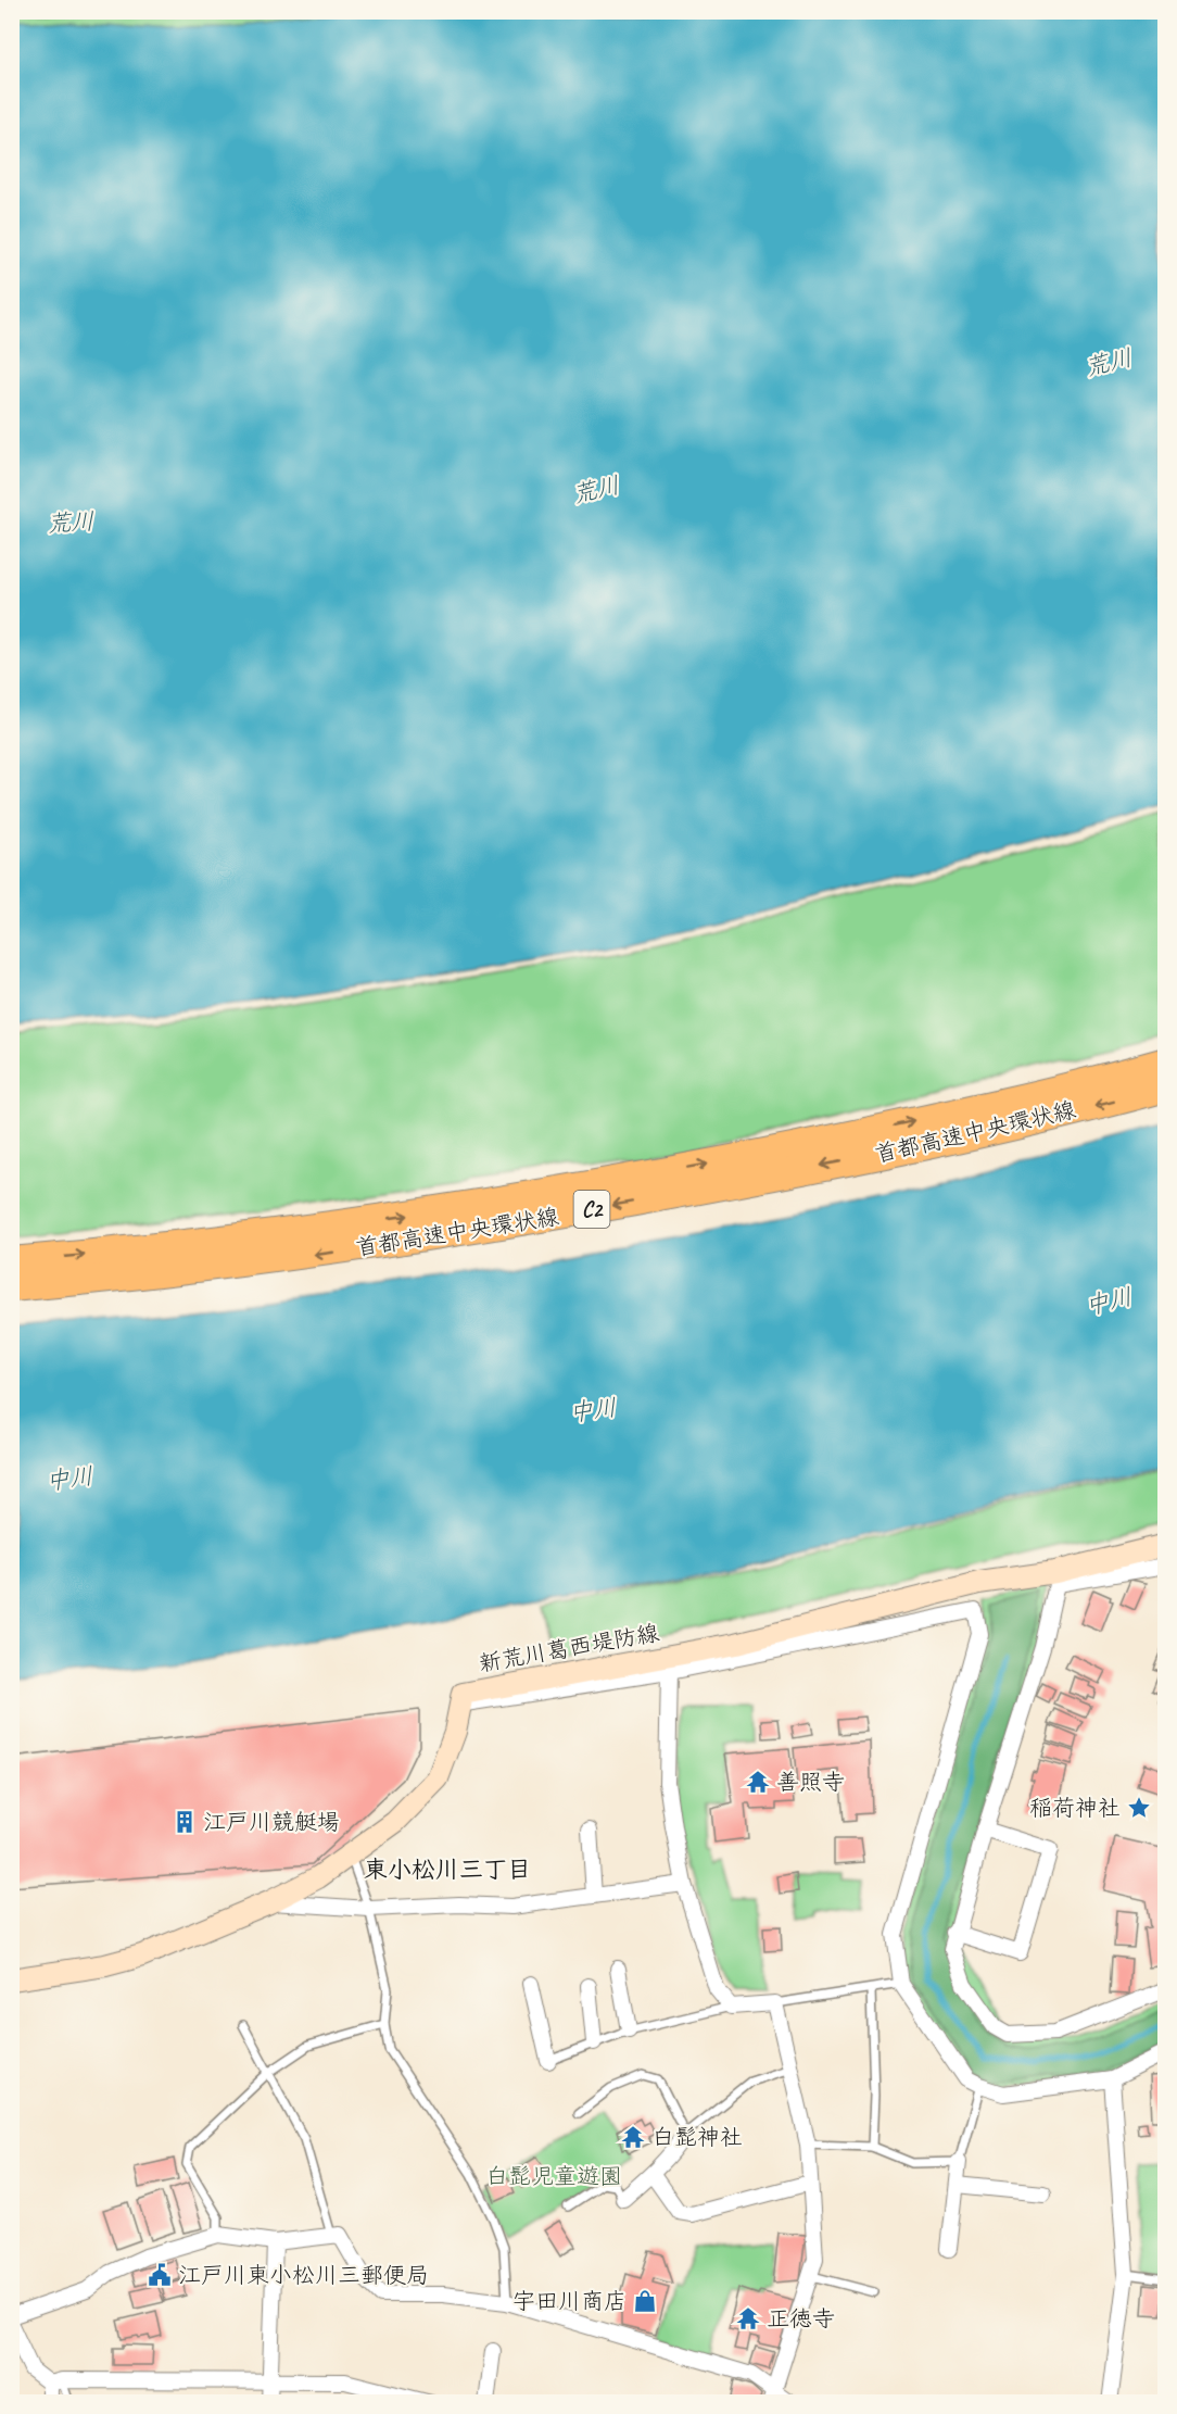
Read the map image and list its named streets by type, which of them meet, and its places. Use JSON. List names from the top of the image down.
{
  "streets": {
    "highway": ["首都高速中央環状線", "C2"],
    "main road": ["新荒川葛西堤防線"]
  },
  "districts": ["東小松川三丁目"],
  "water": ["荒川", "中川"],
  "parks": ["白髭児童遊園"],
  "places": {
    "temple": ["善照寺", "白髭神社", "正徳寺"],
    "place": ["稲荷神社"],
    "building": ["江戸川競艇場"],
    "public building": ["江戸川東小松川三郵便局"],
    "shop": ["宇田川商店"]
  }
}
